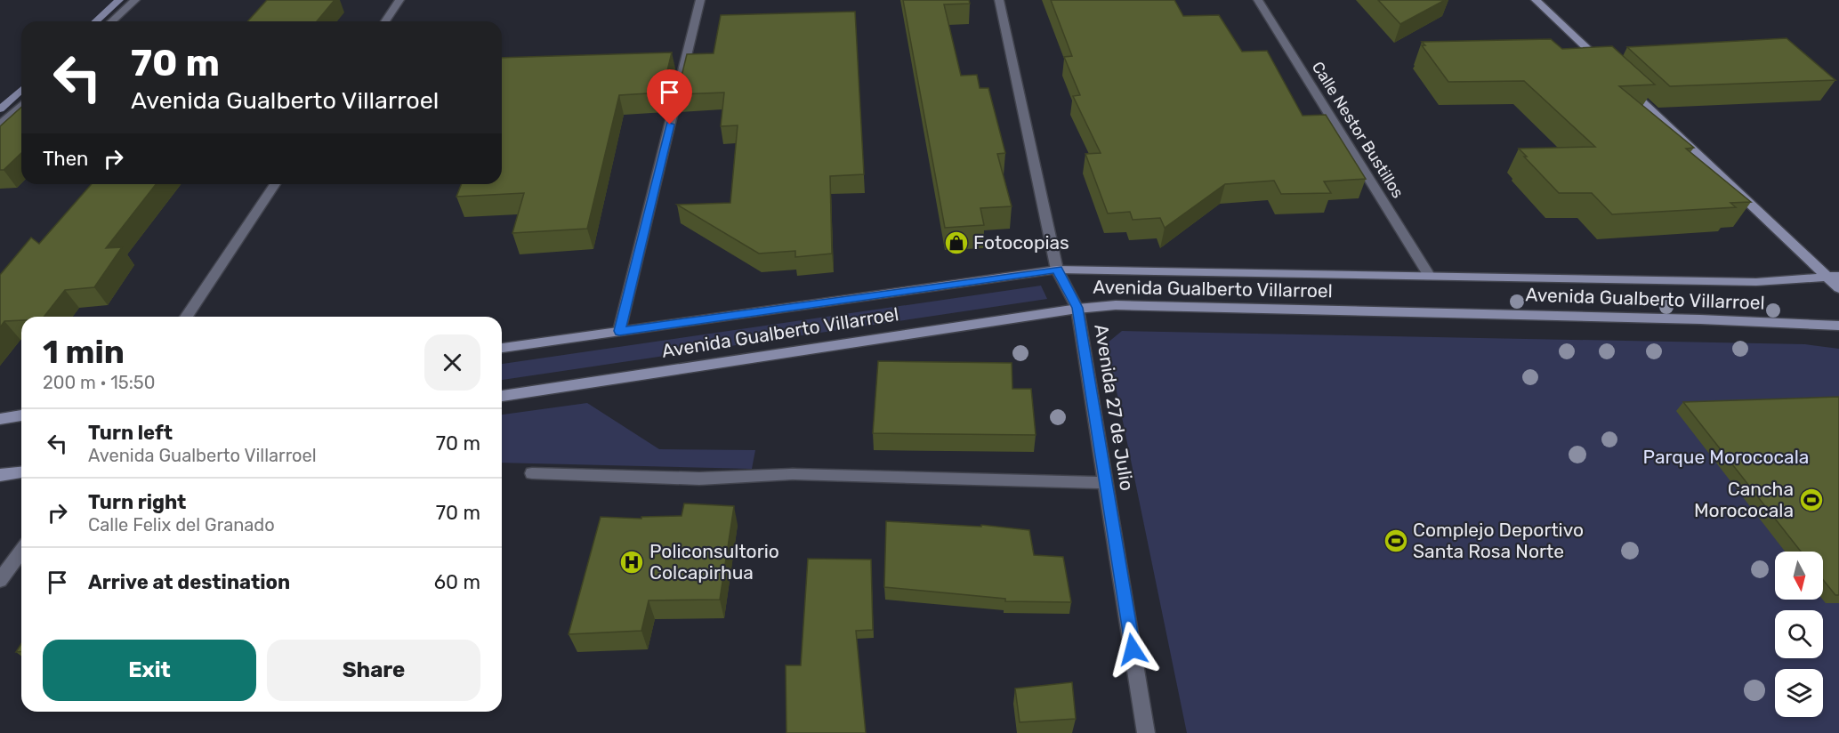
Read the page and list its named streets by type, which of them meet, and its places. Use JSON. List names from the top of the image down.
{
  "streets": {
    "main road": ["Avenida Gualberto Villarroel"],
    "street": ["Calle Nestor Bustillos", "Avenida 27 de Julio"]
  },
  "crossings": [
    ["Calle Nestor Bustillos", "Avenida Gualberto Villarroel"],
    ["Avenida Gualberto Villarroel", "Avenida 27 de Julio"]
  ],
  "parks": ["Parque Morococala"],
  "places": {
    "shop": ["Fotocopias"],
    "sports": ["Cancha Morococala", "Complejo Deportivo Santa Rosa Norte"],
    "hospital": ["Policonsultorio Colcapirhua"]
  },
  "north": "bottom",
  "page": {
    "turn": ["70 m", "Avenida Gualberto Villarroel"],
    "then": "Then",
    "heading": ["1 min", "200 m · 15:50"],
    "list": [
      {
        "name": "Turn left",
        "note": "Avenida Gualberto Villarroel",
        "value": "70 m"
      },
      {
        "name": "Turn right",
        "note": "Calle Felix del Granado",
        "value": "70 m"
      },
      {
        "name": "Arrive at destination",
        "value": "60 m"
      }
    ],
    "buttons": ["Exit", "Share"]
  }
}
